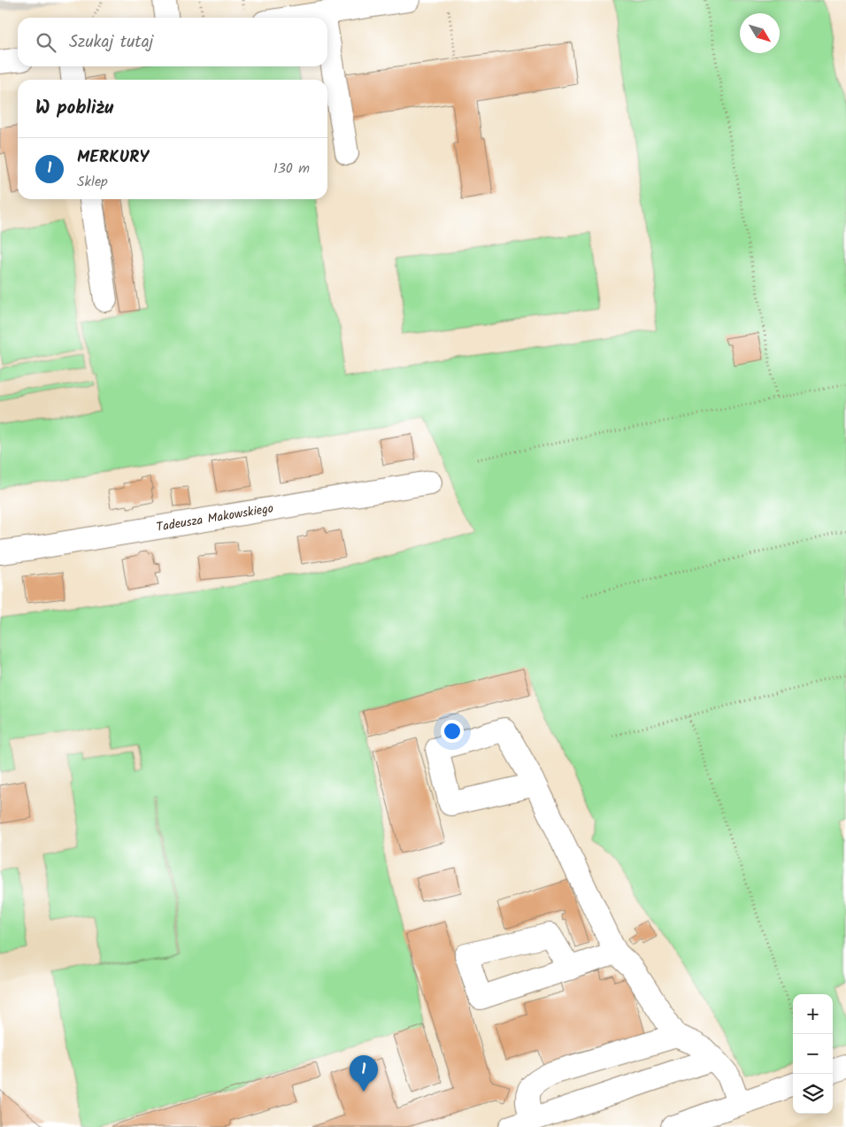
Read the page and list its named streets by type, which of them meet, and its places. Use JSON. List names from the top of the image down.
{
  "streets": {
    "street": ["Tadeusza Makowskiego"]
  },
  "north": "bottom right",
  "page": {
    "search": "Szukaj tutaj",
    "heading": "W pobliżu",
    "list": [
      {
        "mark": "1",
        "name": "MERKURY",
        "note": "Sklep",
        "value": "130 m"
      }
    ],
    "map_buttons": ["+", "−"],
    "pins": "1"
  }
}
